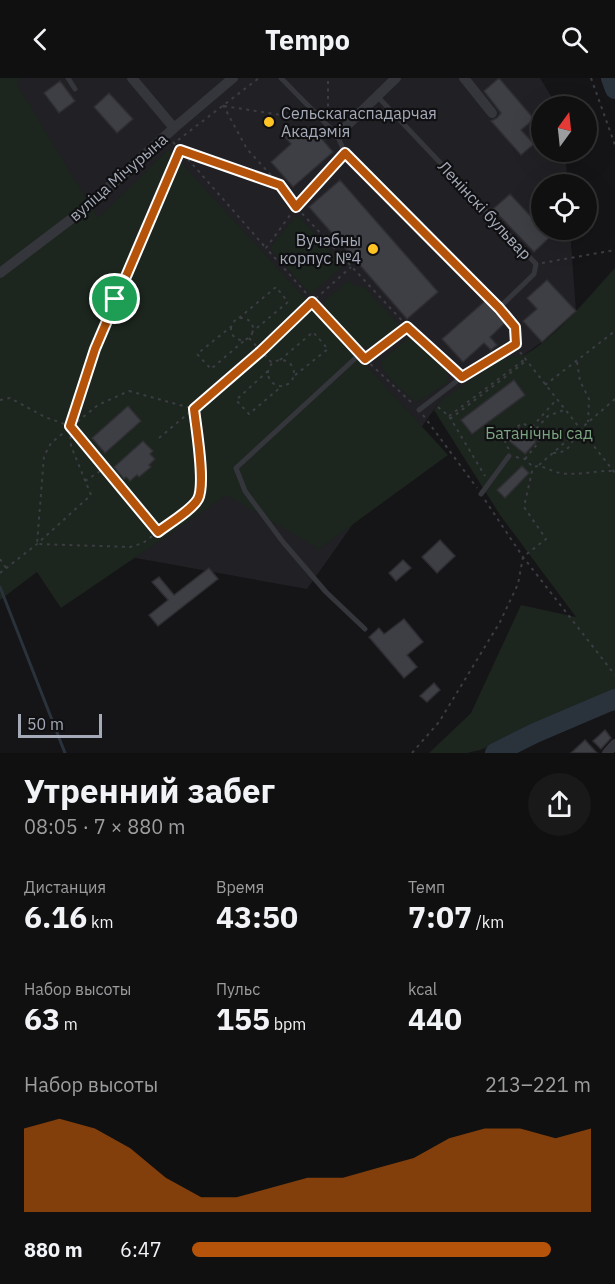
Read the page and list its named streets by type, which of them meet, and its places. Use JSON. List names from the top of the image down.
{
  "streets": {
    "street": ["вуліца Мічурына"],
    "lane": ["Ленінскі бульвар"]
  },
  "parks": ["Батанічны сад"],
  "places": ["Сельскагаспадарчая Акадэмія", "Вучэбны корпус №4"],
  "scale_bar": "50 m",
  "north": "top",
  "page": {
    "header": "Tempo",
    "scale": "50 m",
    "heading": ["Утренний забег", "08:05 · 7 × 880 m"],
    "stats": [
      ["Дистанция", "6.16 km"],
      ["Время", "43:50"],
      ["Темп", "7:07 /km"],
      ["Набор высоты", "63 m"],
      ["Пульс", "155 bpm"],
      ["kcal", "440"]
    ],
    "chart": ["Набор высоты", "213–221 m"],
    "list": [
      {
        "name": "880 m",
        "note": "6:47"
      }
    ]
  }
}
